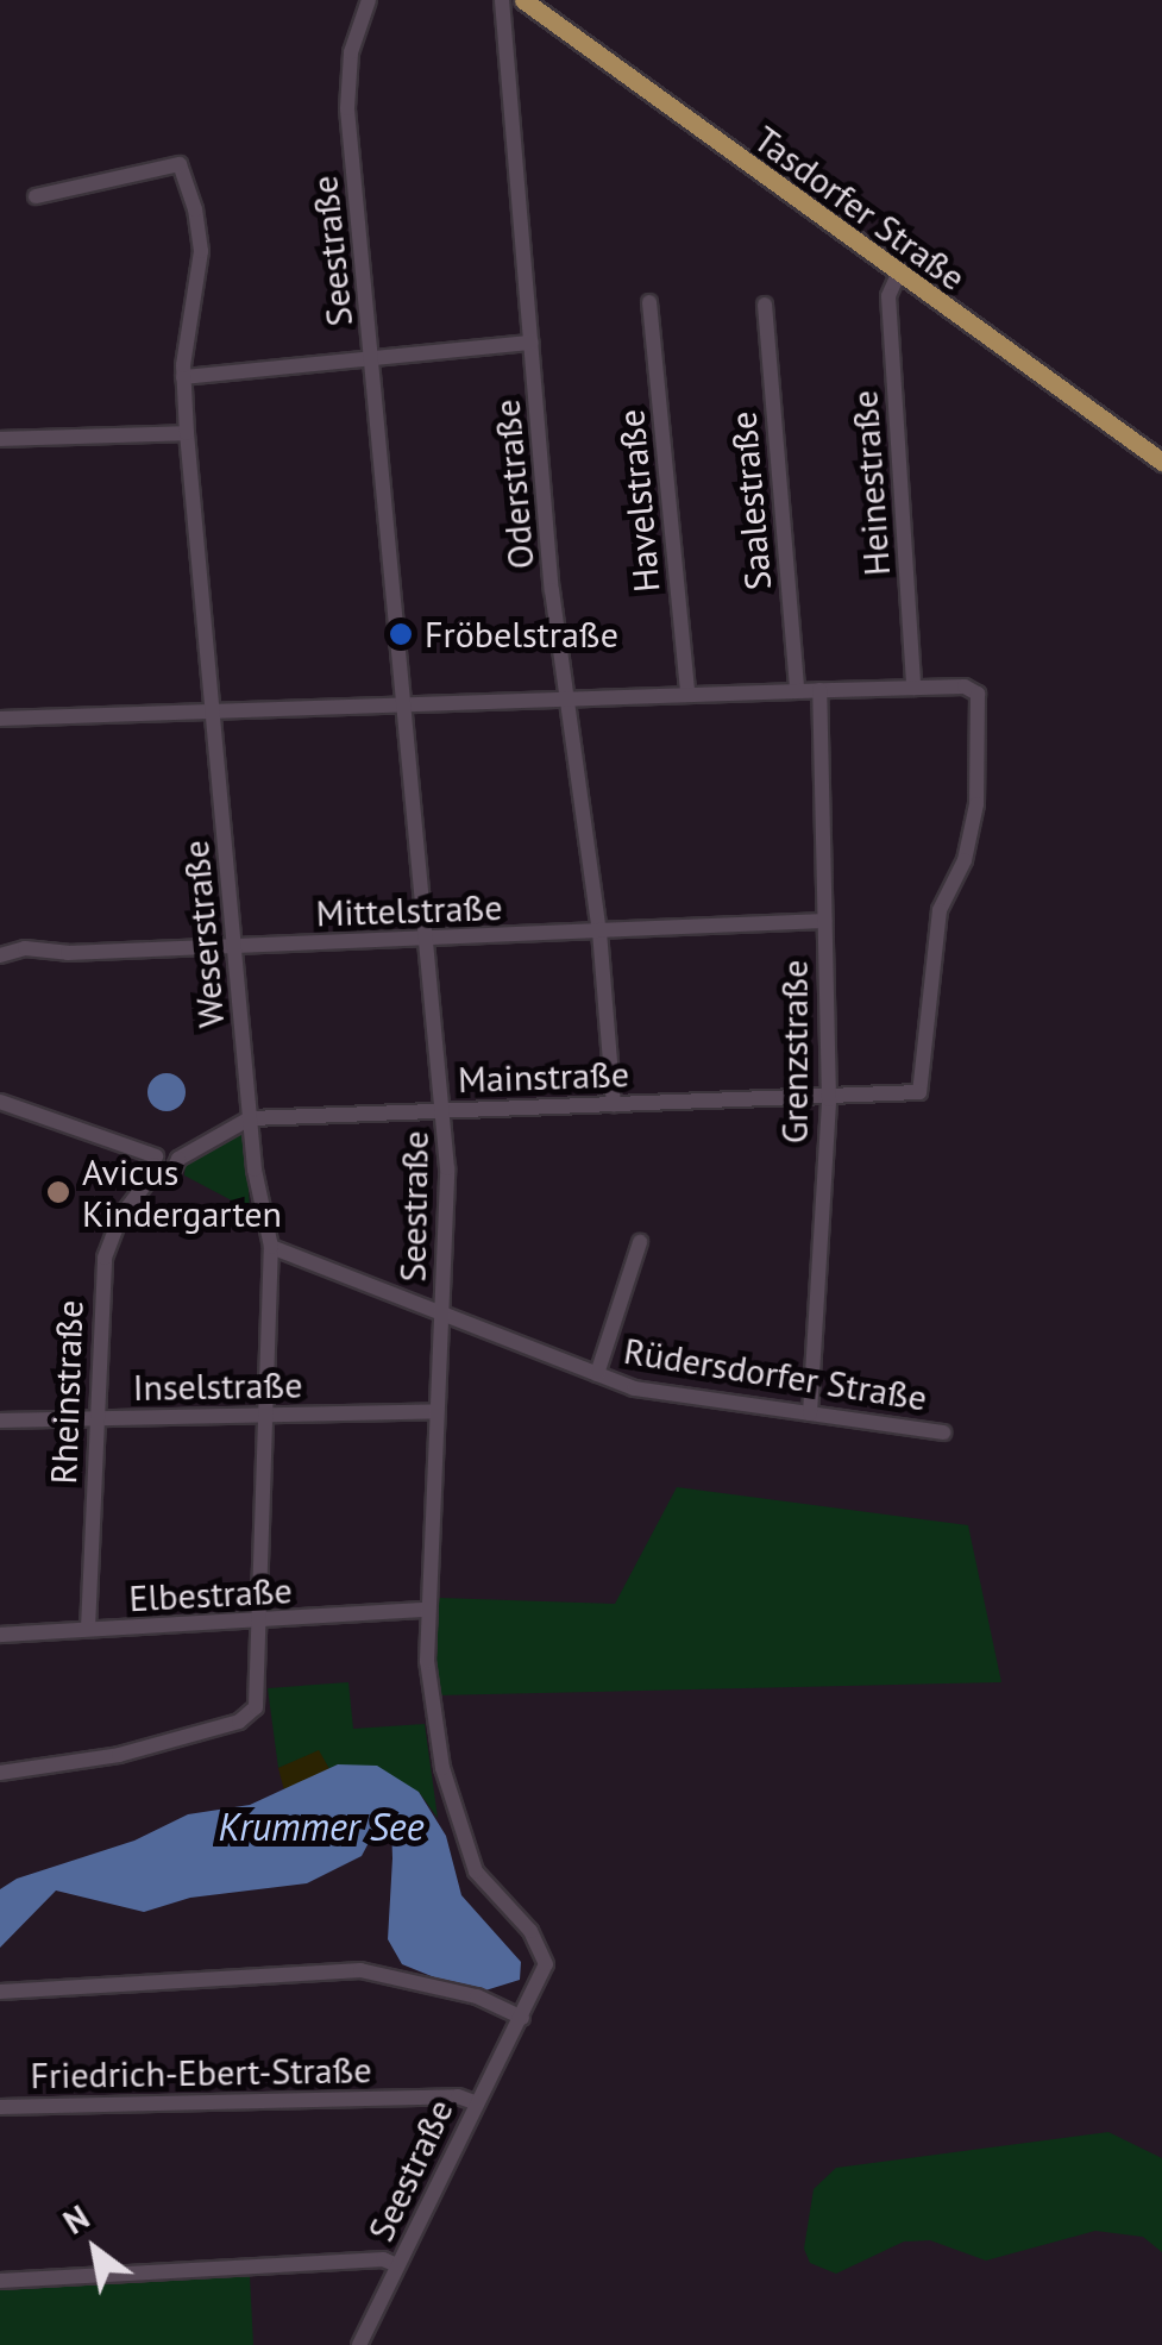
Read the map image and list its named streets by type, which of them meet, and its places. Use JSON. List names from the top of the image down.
{
  "streets": {
    "main road": ["Tasdorfer Straße"],
    "street": [
      "Seestraße",
      "Heinestraße",
      "Oderstraße",
      "Havelstraße",
      "Saalestraße",
      "Mittelstraße",
      "Weserstraße",
      "Grenzstraße",
      "Mainstraße",
      "Rüdersdorfer Straße",
      "Inselstraße",
      "Rheinstraße",
      "Elbestraße",
      "Friedrich-Ebert-Straße"
    ]
  },
  "crossings": [
    ["Tasdorfer Straße", "Heinestraße"],
    ["Seestraße", "Mittelstraße"],
    ["Seestraße", "Mainstraße"],
    ["Seestraße", "Rüdersdorfer Straße"],
    ["Seestraße", "Inselstraße"],
    ["Seestraße", "Elbestraße"],
    ["Seestraße", "Friedrich-Ebert-Straße"],
    ["Heinestraße", "Mainstraße"],
    ["Oderstraße", "Mittelstraße"],
    ["Oderstraße", "Mainstraße"],
    ["Mittelstraße", "Weserstraße"],
    ["Mittelstraße", "Grenzstraße"],
    ["Weserstraße", "Mainstraße"],
    ["Weserstraße", "Rüdersdorfer Straße"],
    ["Weserstraße", "Inselstraße"],
    ["Weserstraße", "Elbestraße"],
    ["Grenzstraße", "Mainstraße"],
    ["Grenzstraße", "Rüdersdorfer Straße"],
    ["Mainstraße", "Rheinstraße"],
    ["Inselstraße", "Rheinstraße"],
    ["Rheinstraße", "Elbestraße"]
  ],
  "water": ["Krummer See"],
  "places": ["Fröbelstraße", "Avicus Kindergarten"],
  "north": "top left"
}
